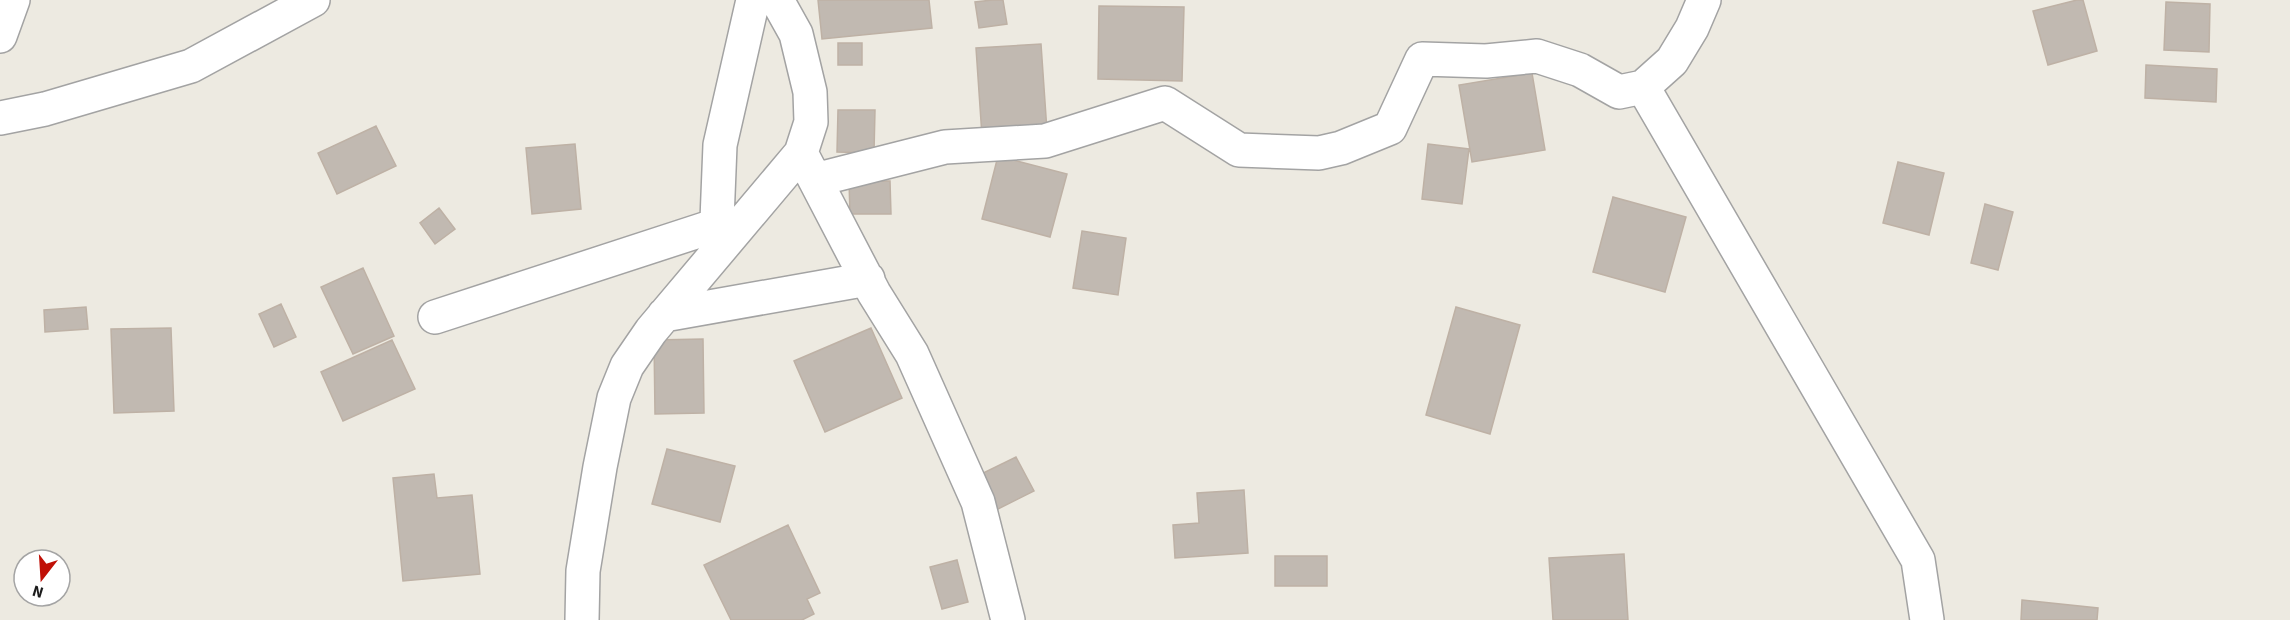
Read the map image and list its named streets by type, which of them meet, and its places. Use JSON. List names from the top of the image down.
{
  "north": "bottom"
}
